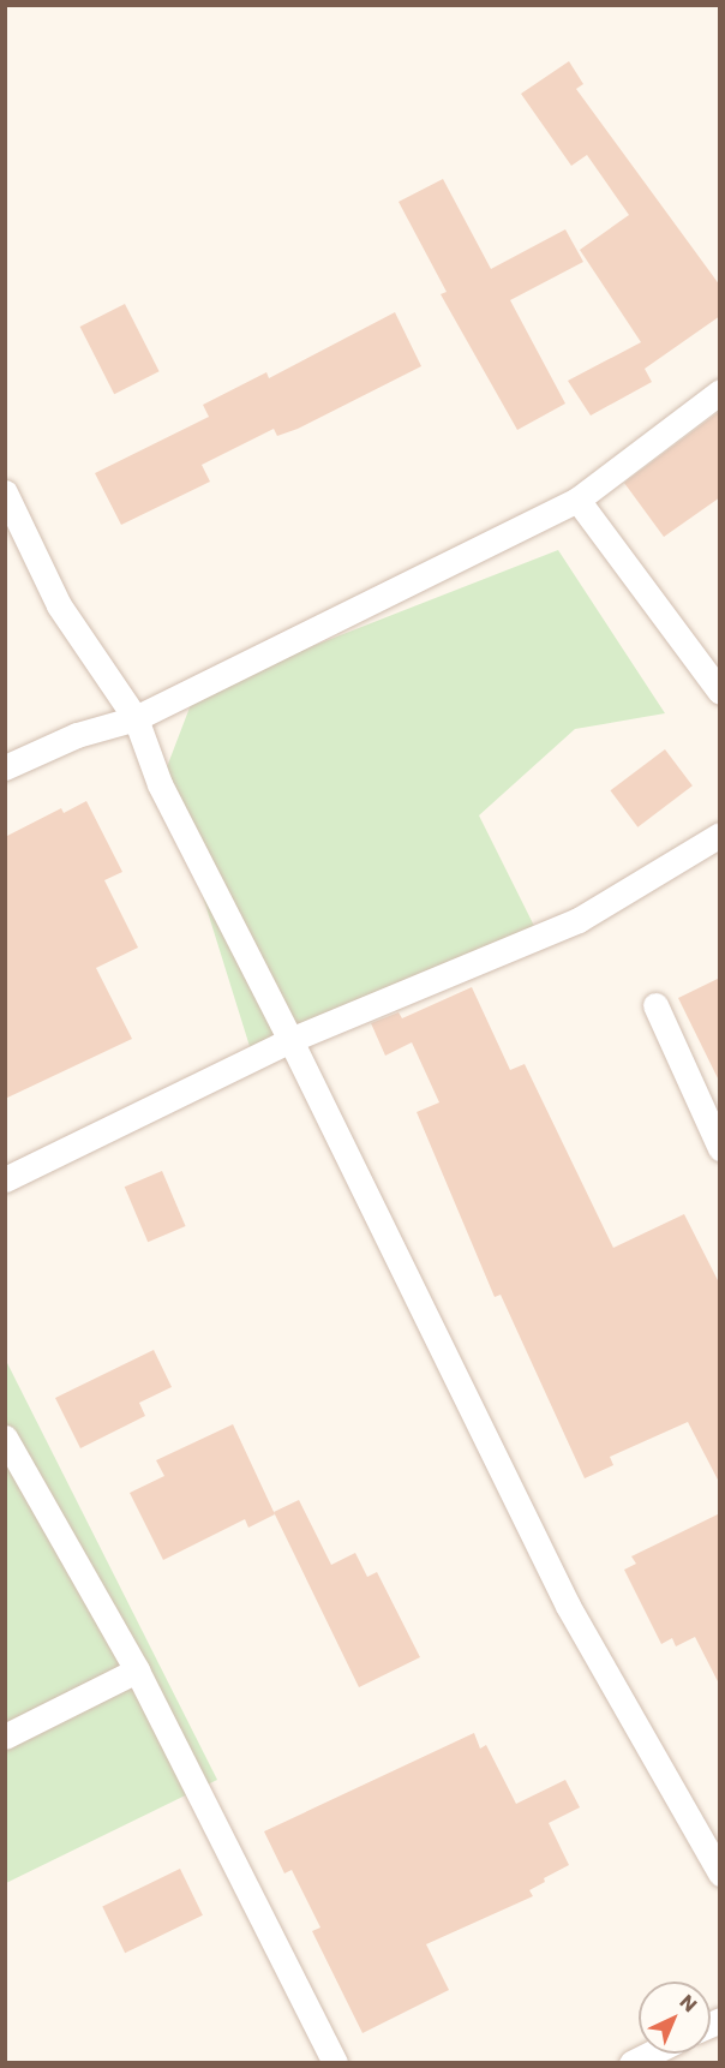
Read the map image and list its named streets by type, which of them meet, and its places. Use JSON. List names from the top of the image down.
{
  "north": "top right"
}
